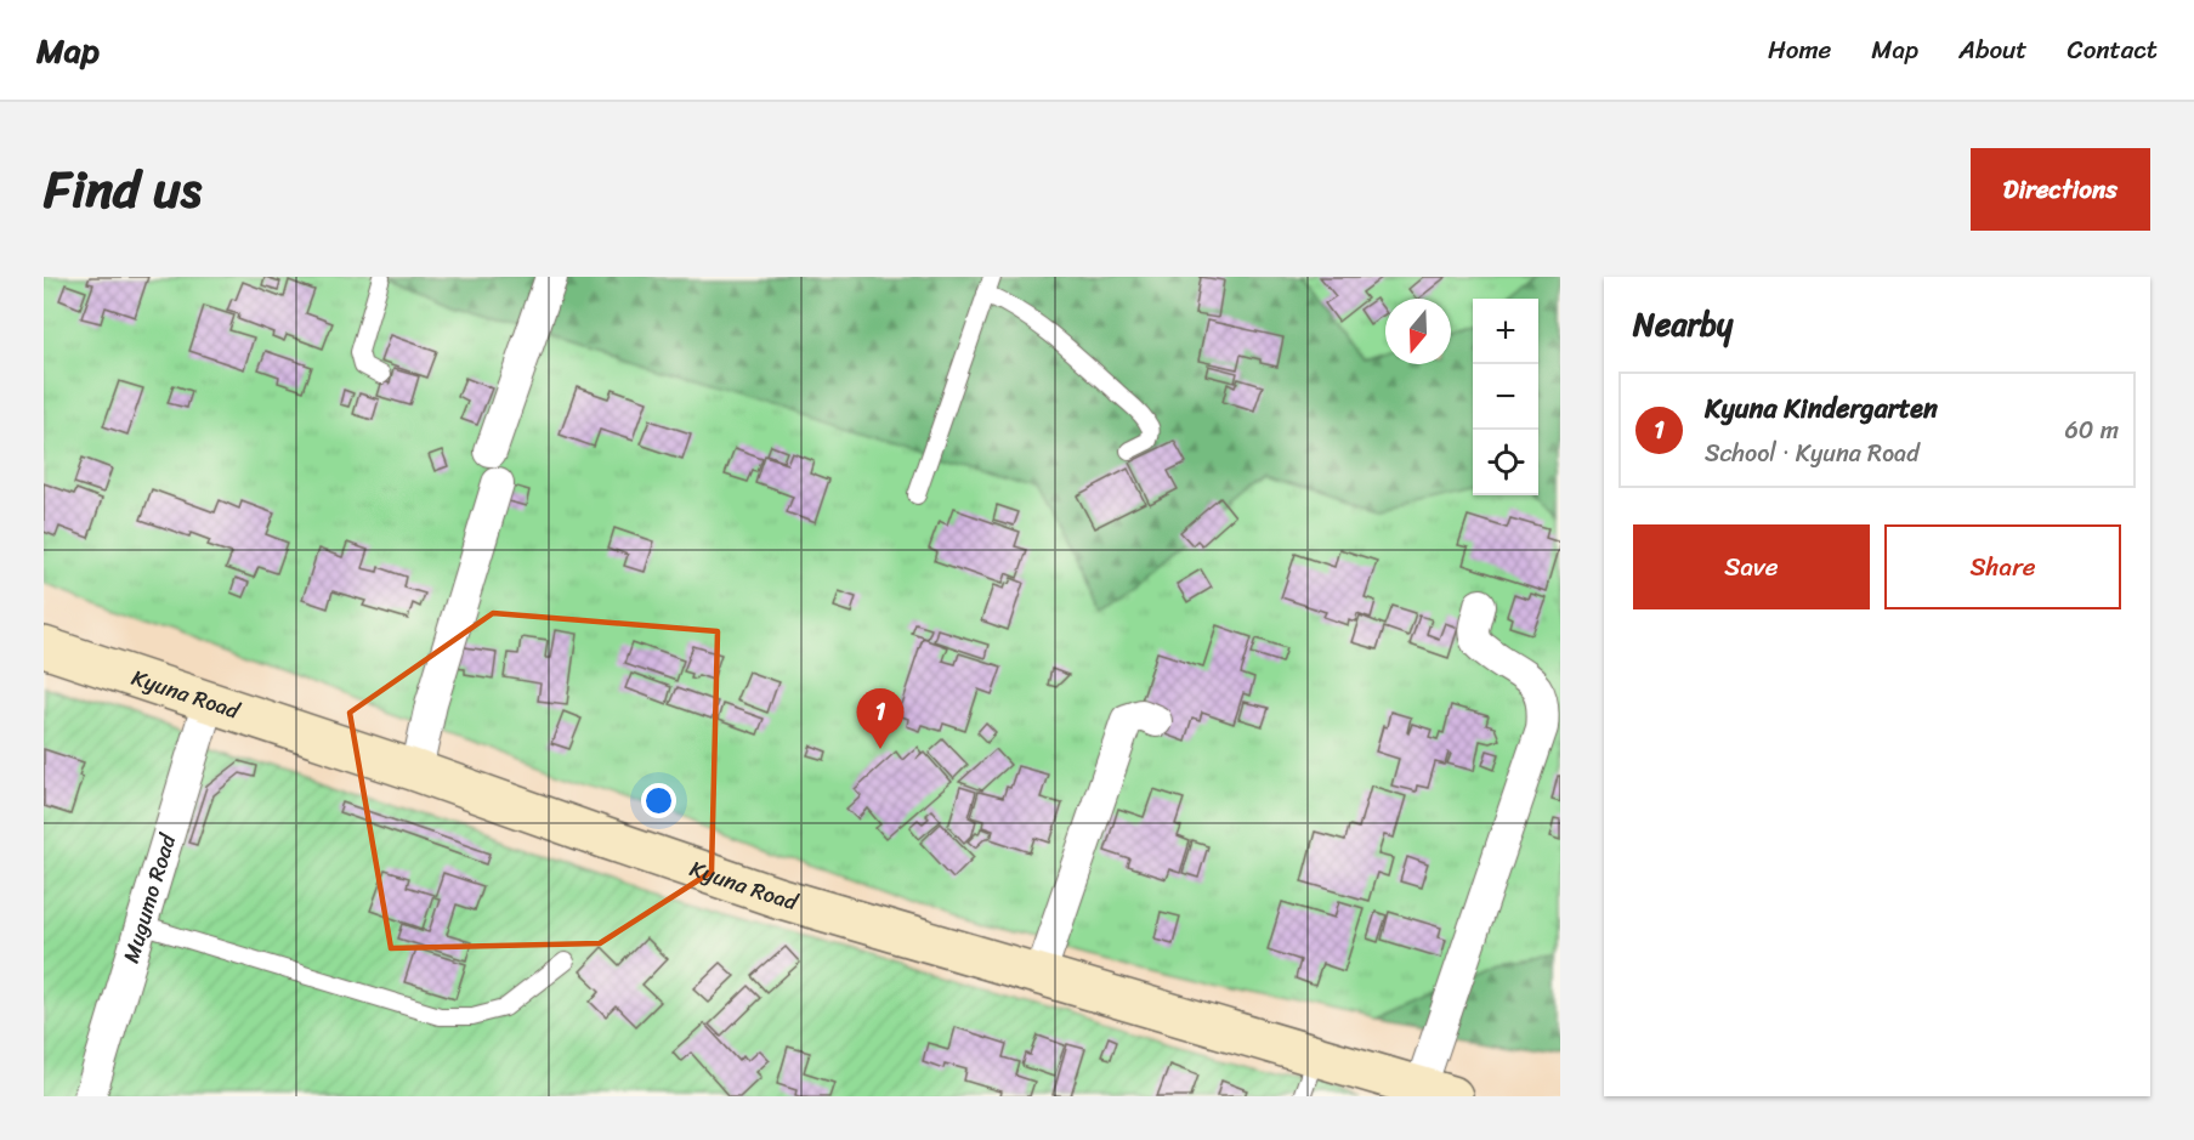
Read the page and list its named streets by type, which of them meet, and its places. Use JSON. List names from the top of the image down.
{
  "streets": {
    "main road": ["Kyuna Road"],
    "street": ["Mugumo Road"]
  },
  "crossings": [
    ["Kyuna Road", "Mugumo Road"]
  ],
  "north": "bottom",
  "page": {
    "header": "Map",
    "nav": [
      "Home",
      "Map",
      "About",
      "Contact"
    ],
    "title": "Find us",
    "buttons": [
      "Directions",
      ["Save", "Share"]
    ],
    "heading": "Nearby",
    "map_buttons": ["+", "−"],
    "list": [
      {
        "mark": "1",
        "name": "Kyuna Kindergarten",
        "note": "School · Kyuna Road",
        "value": "60 m"
      }
    ],
    "pins": "1"
  }
}
